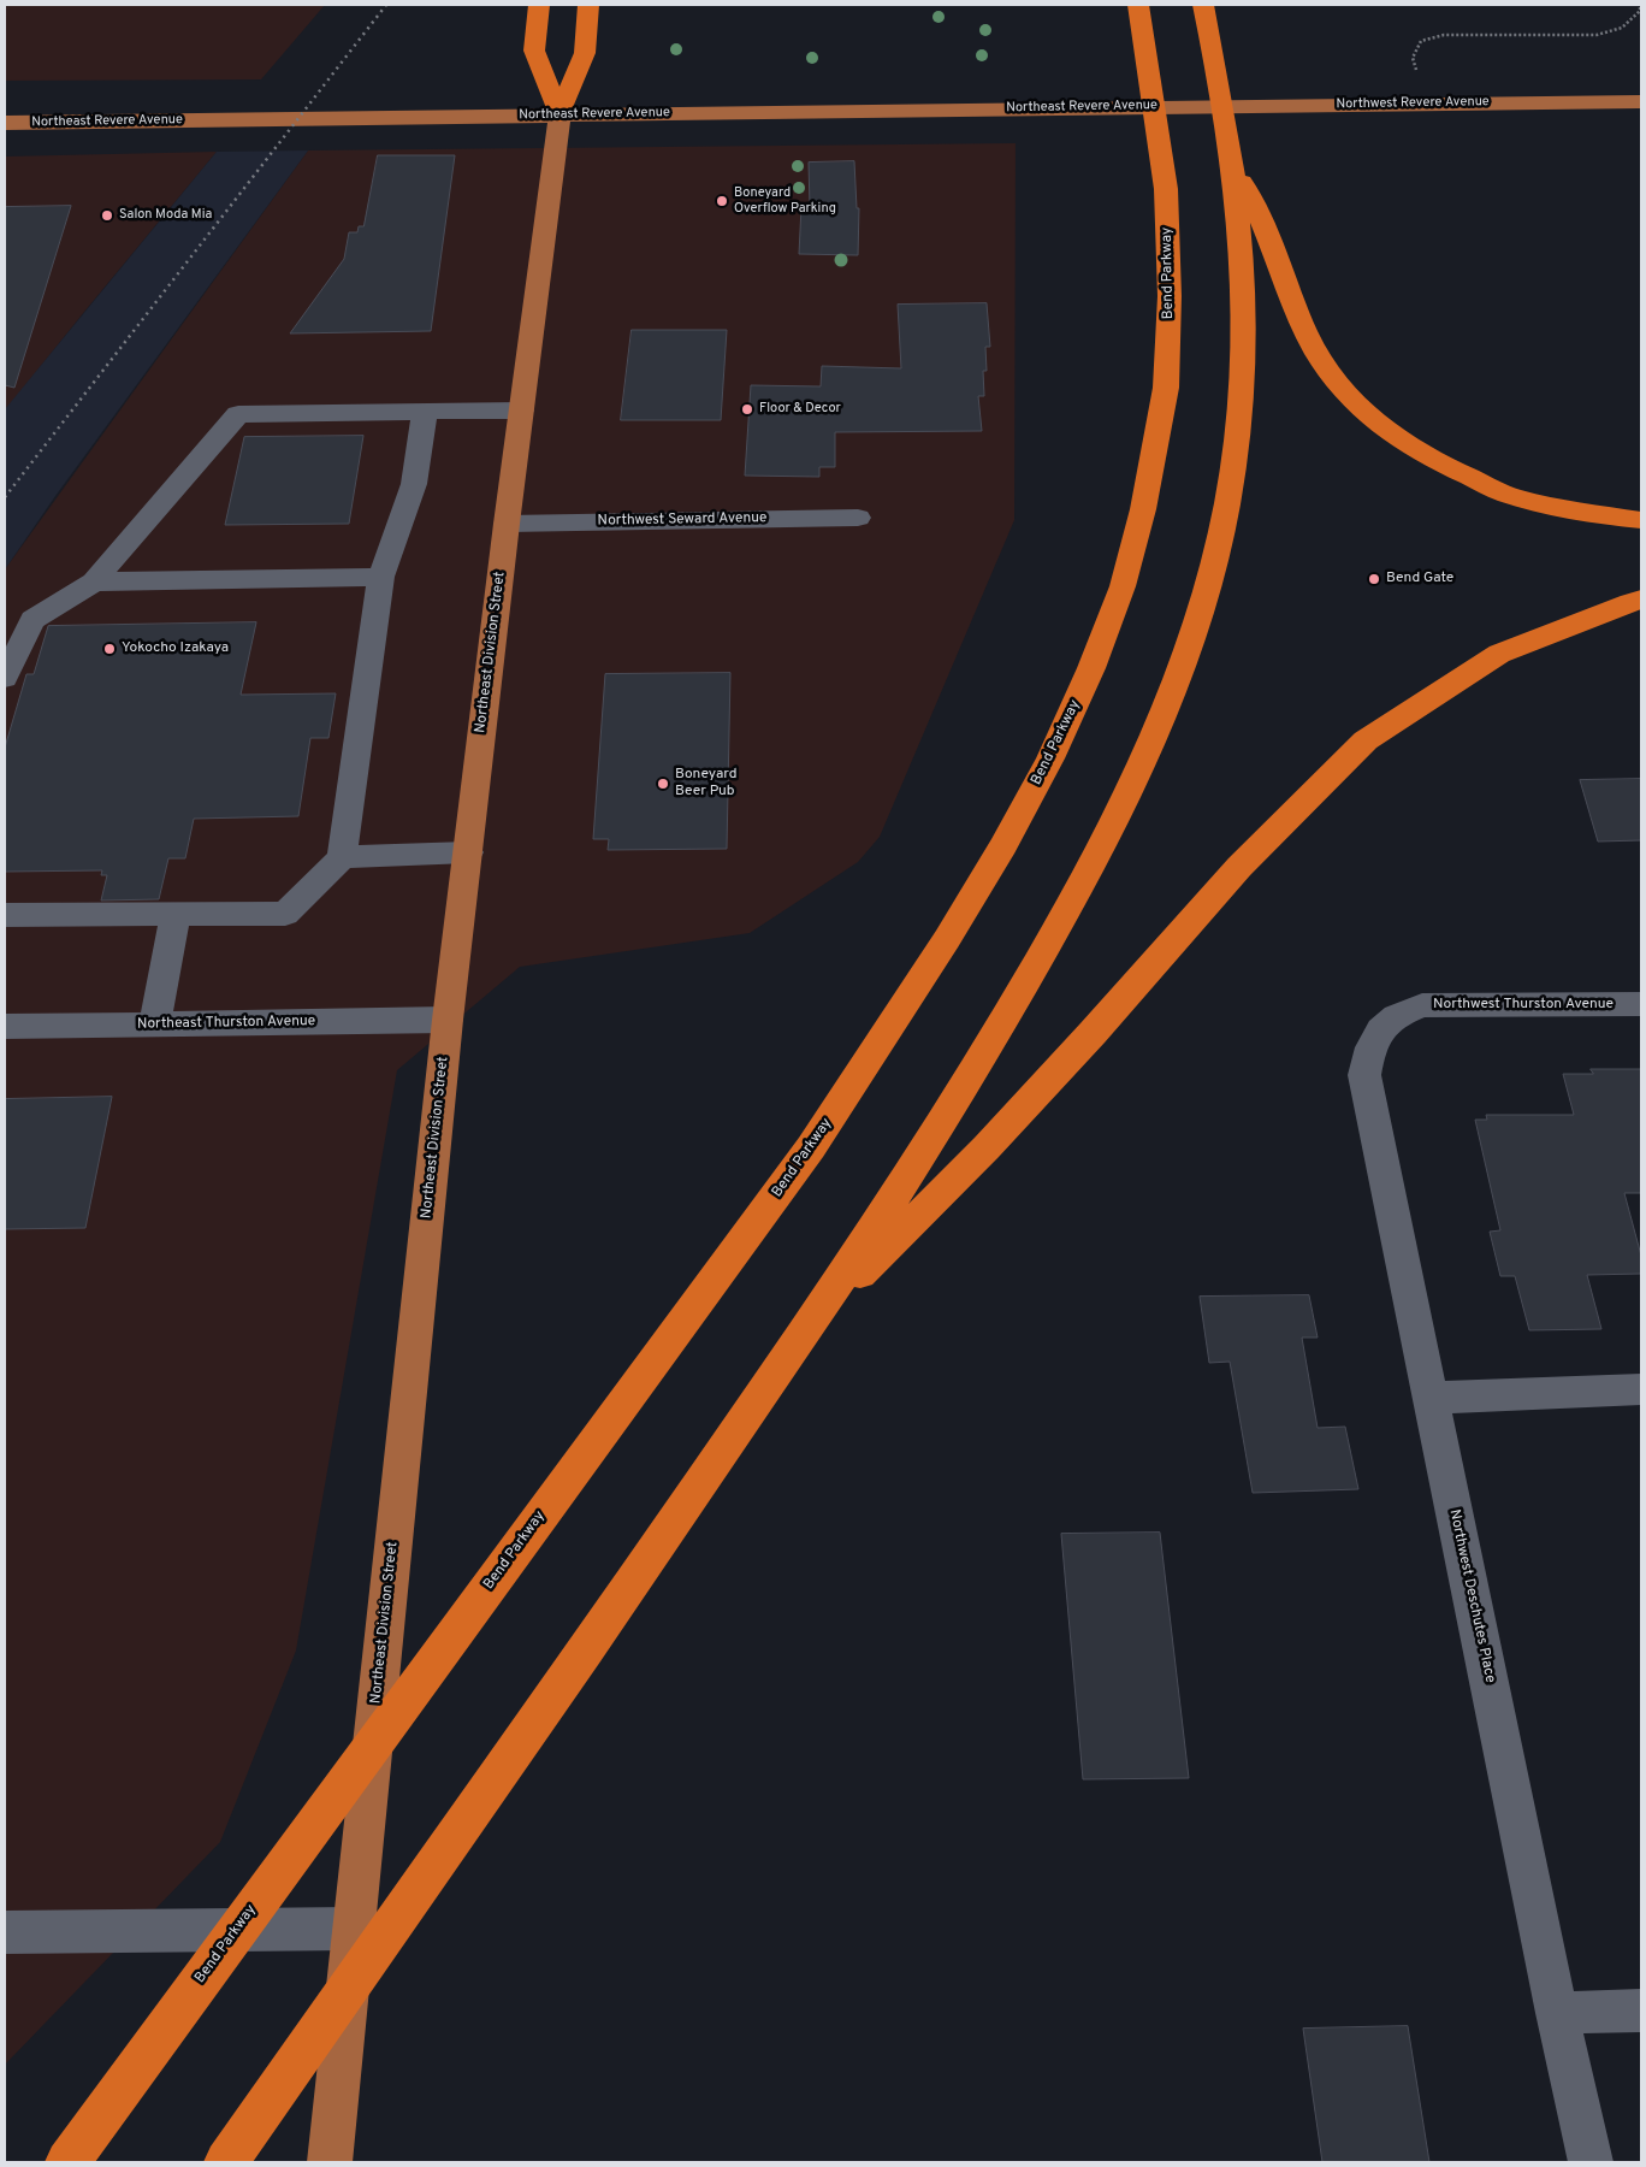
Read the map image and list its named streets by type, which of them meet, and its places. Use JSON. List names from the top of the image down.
{
  "streets": {
    "highway": ["Bend Parkway"],
    "main road": ["Northwest Revere Avenue", "Northeast Revere Avenue", "Northeast Division Street"],
    "street": [
      "Northwest Seward Avenue",
      "Northwest Thurston Avenue",
      "Northeast Thurston Avenue",
      "Northwest Deschutes Place"
    ]
  },
  "crossings": [
    ["Northwest Revere Avenue", "Northeast Revere Avenue"],
    ["Northeast Revere Avenue", "Northeast Division Street"],
    ["Northwest Seward Avenue", "Northeast Division Street"],
    ["Northeast Division Street", "Northeast Thurston Avenue"],
    ["Northwest Thurston Avenue", "Northwest Deschutes Place"]
  ],
  "places": [
    "Boneyard Overflow Parking",
    "Salon Moda Mia",
    "Floor & Decor",
    "Bend Gate",
    "Yokocho Izakaya",
    "Boneyard Beer Pub"
  ]
}
